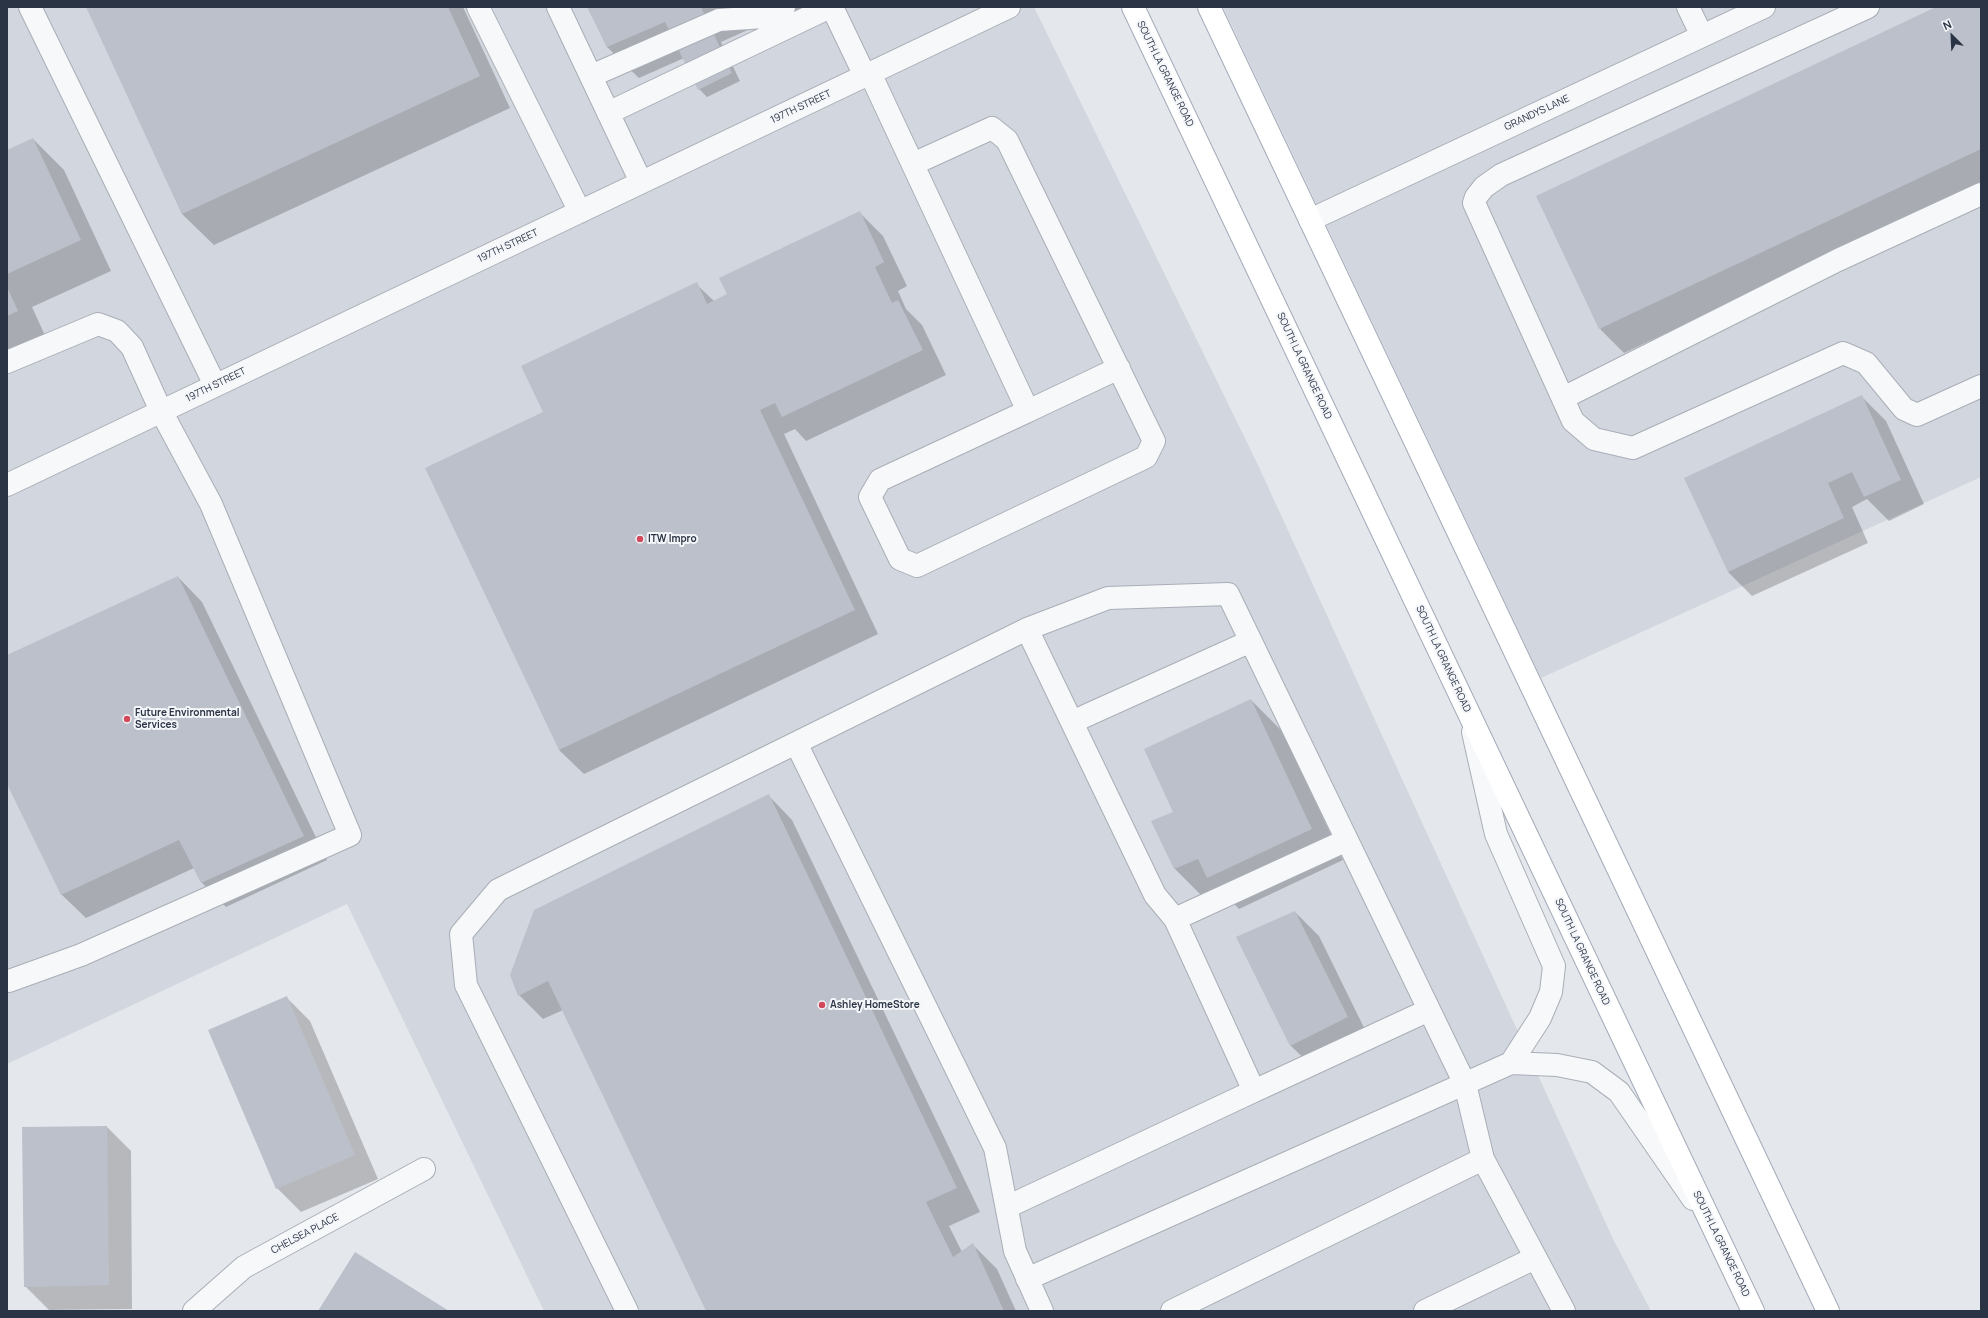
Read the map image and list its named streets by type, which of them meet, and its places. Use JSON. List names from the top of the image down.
{
  "streets": {
    "main road": ["SOUTH LA GRANGE ROAD"],
    "street": ["197TH STREET", "GRANDYS LANE", "CHELSEA PLACE"]
  },
  "places": ["ITW Impro", "Future Environmental Services", "Ashley HomeStore"],
  "north": "top left"
}
